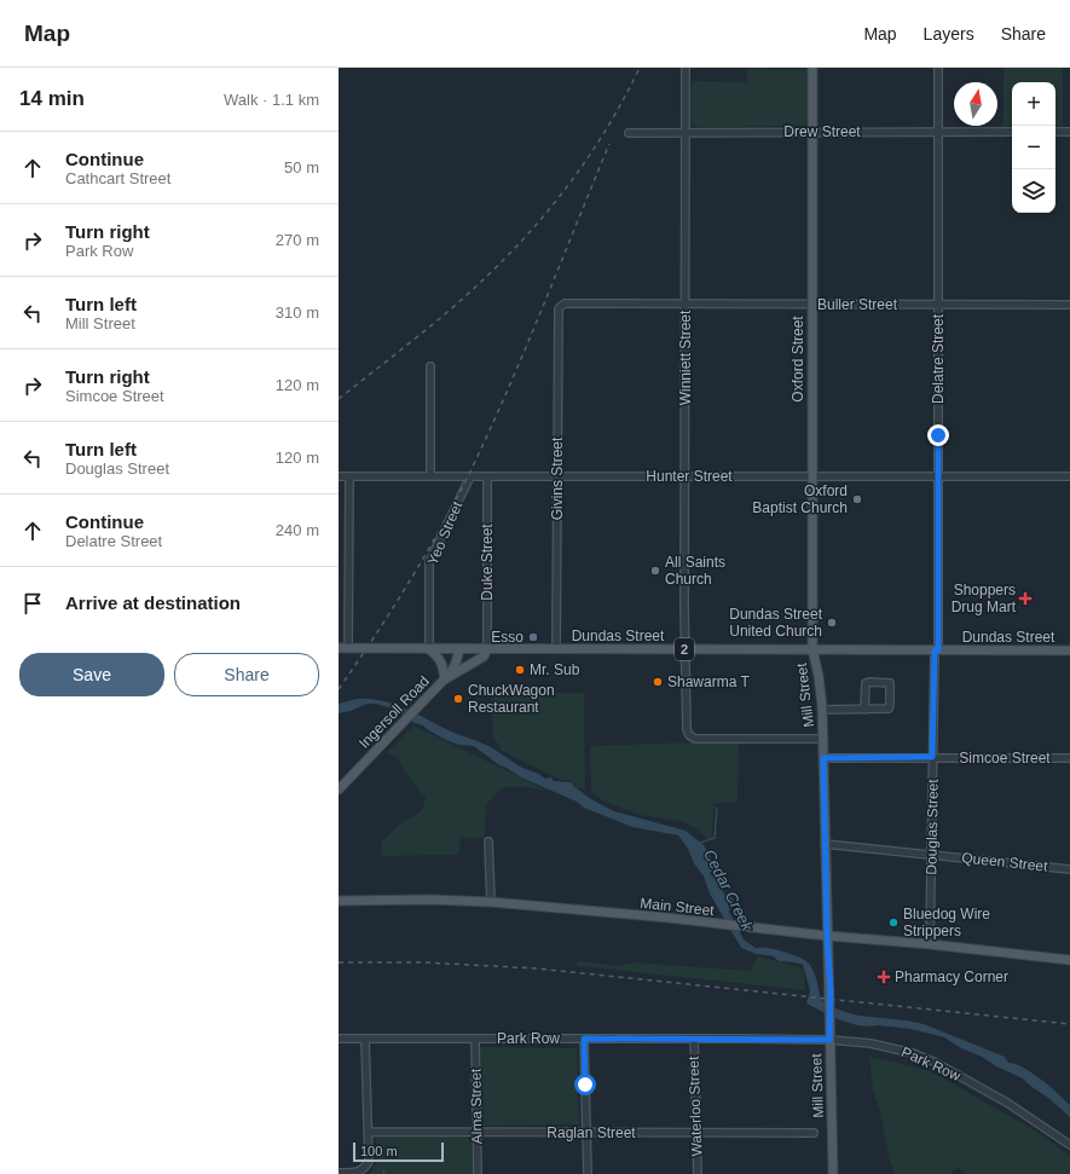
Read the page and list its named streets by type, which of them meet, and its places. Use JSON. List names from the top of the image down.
{
  "streets": {
    "main road": [
      "Oxford Street",
      "Dundas Street",
      "2",
      "Mill Street",
      "Ingersoll Road",
      "Main Street"
    ],
    "street": [
      "Drew Street",
      "Buller Street",
      "Winniett Street",
      "Delatre Street",
      "Hunter Street",
      "Givins Street",
      "Yeo Street",
      "Duke Street",
      "Simcoe Street",
      "Douglas Street",
      "Queen Street",
      "Park Row",
      "Alma Street",
      "Waterloo Street",
      "Raglan Street"
    ]
  },
  "crossings": [
    ["Drew Street", "Winniett Street"],
    ["Drew Street", "Oxford Street"],
    ["Drew Street", "Delatre Street"],
    ["Buller Street", "Winniett Street"],
    ["Buller Street", "Oxford Street"],
    ["Buller Street", "Delatre Street"],
    ["Buller Street", "Givins Street"],
    ["Winniett Street", "Hunter Street"],
    ["Winniett Street", "Dundas Street"],
    ["Oxford Street", "Hunter Street"],
    ["Oxford Street", "Dundas Street"],
    ["Oxford Street", "Mill Street"],
    ["Delatre Street", "Hunter Street"],
    ["Delatre Street", "Dundas Street"],
    ["Delatre Street", "Douglas Street"],
    ["Hunter Street", "Givins Street"],
    ["Hunter Street", "Yeo Street"],
    ["Hunter Street", "Duke Street"],
    ["Givins Street", "Dundas Street"],
    ["Yeo Street", "Dundas Street"],
    ["Duke Street", "Dundas Street"],
    ["Dundas Street", "Mill Street"],
    ["Dundas Street", "Ingersoll Road"],
    ["Dundas Street", "Douglas Street"],
    ["Mill Street", "Simcoe Street"],
    ["Mill Street", "Queen Street"],
    ["Mill Street", "Main Street"],
    ["Mill Street", "Park Row"],
    ["Simcoe Street", "Douglas Street"],
    ["Douglas Street", "Queen Street"],
    ["Douglas Street", "Main Street"],
    ["Park Row", "Alma Street"],
    ["Park Row", "Waterloo Street"],
    ["Alma Street", "Raglan Street"],
    ["Waterloo Street", "Raglan Street"]
  ],
  "water": ["Cedar Creek"],
  "places": {
    "other": [
      "Oxford Baptist Church",
      "All Saints Church",
      "Dundas Street United Church",
      "Esso",
      "Mr. Sub",
      "Shawarma T",
      "ChuckWagon Restaurant",
      "Bluedog Wire Strippers"
    ],
    "health": ["Shoppers Drug Mart", "Pharmacy Corner"]
  },
  "scale_bar": "100 m",
  "north": "top",
  "page": {
    "header": "Map",
    "nav": ["Map", "Layers", "Share"],
    "heading": ["14 min", "Walk · 1.1 km"],
    "map_buttons": ["+", "−"],
    "list": [
      ["Continue", "Cathcart Street", "50 m"],
      ["Turn right", "Park Row", "270 m"],
      ["Turn left", "Mill Street", "310 m"],
      ["Turn right", "Simcoe Street", "120 m"],
      ["Turn left", "Douglas Street", "120 m"],
      ["Continue", "Delatre Street", "240 m"],
      "Arrive at destination"
    ],
    "buttons": ["Save", "Share"],
    "scale": "100 m"
  }
}
